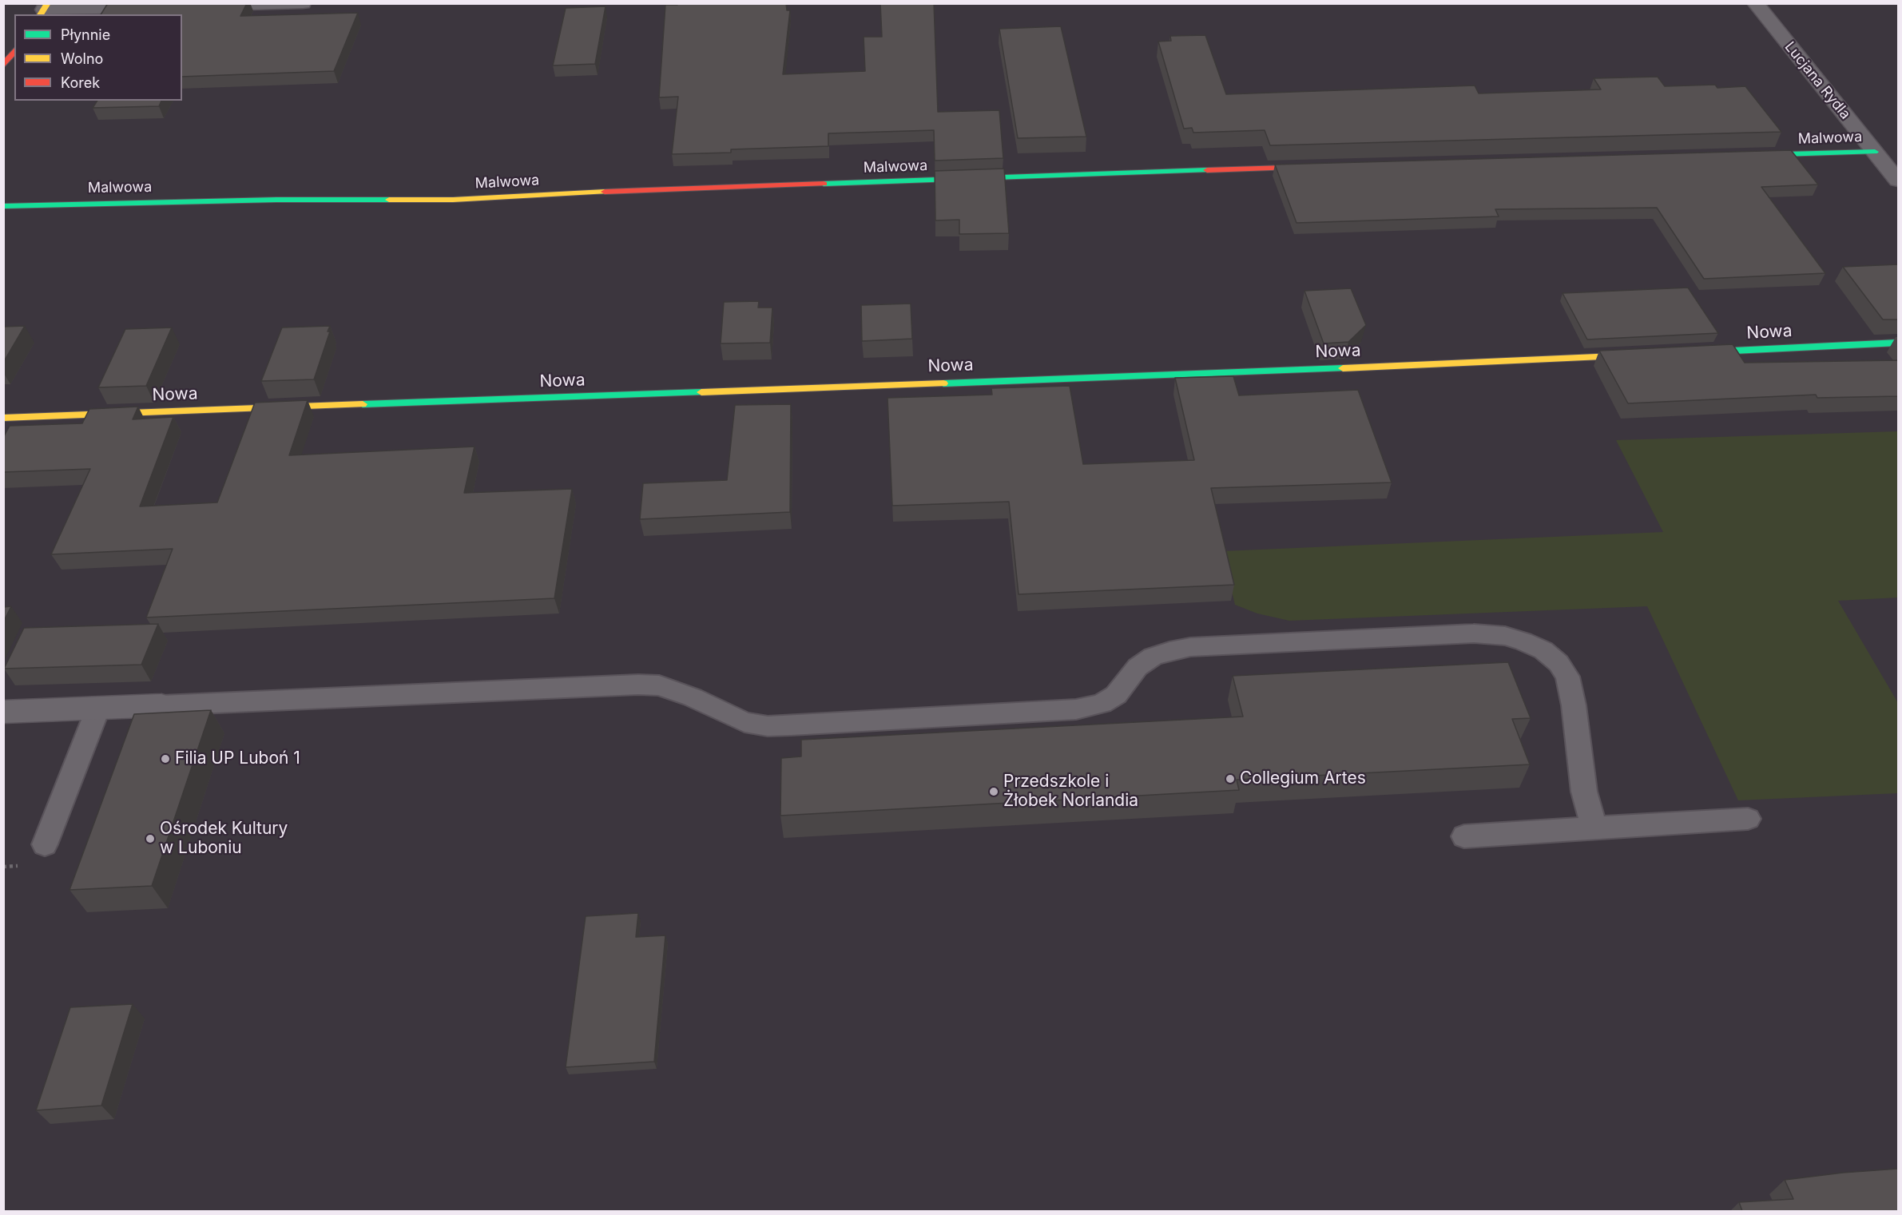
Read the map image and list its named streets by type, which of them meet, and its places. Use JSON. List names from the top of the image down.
{
  "streets": {
    "street": ["Lucjana Rydla", "Malwowa", "Nowa"]
  },
  "crossings": [
    ["Lucjana Rydla", "Malwowa"]
  ],
  "places": [
    "Filia UP Luboń 1",
    "Collegium Artes",
    "Przedszkole i Żłobek Norlandia",
    "Ośrodek Kultury w Luboniu"
  ],
  "legend": ["Płynnie", "Wolno", "Korek"]
}
